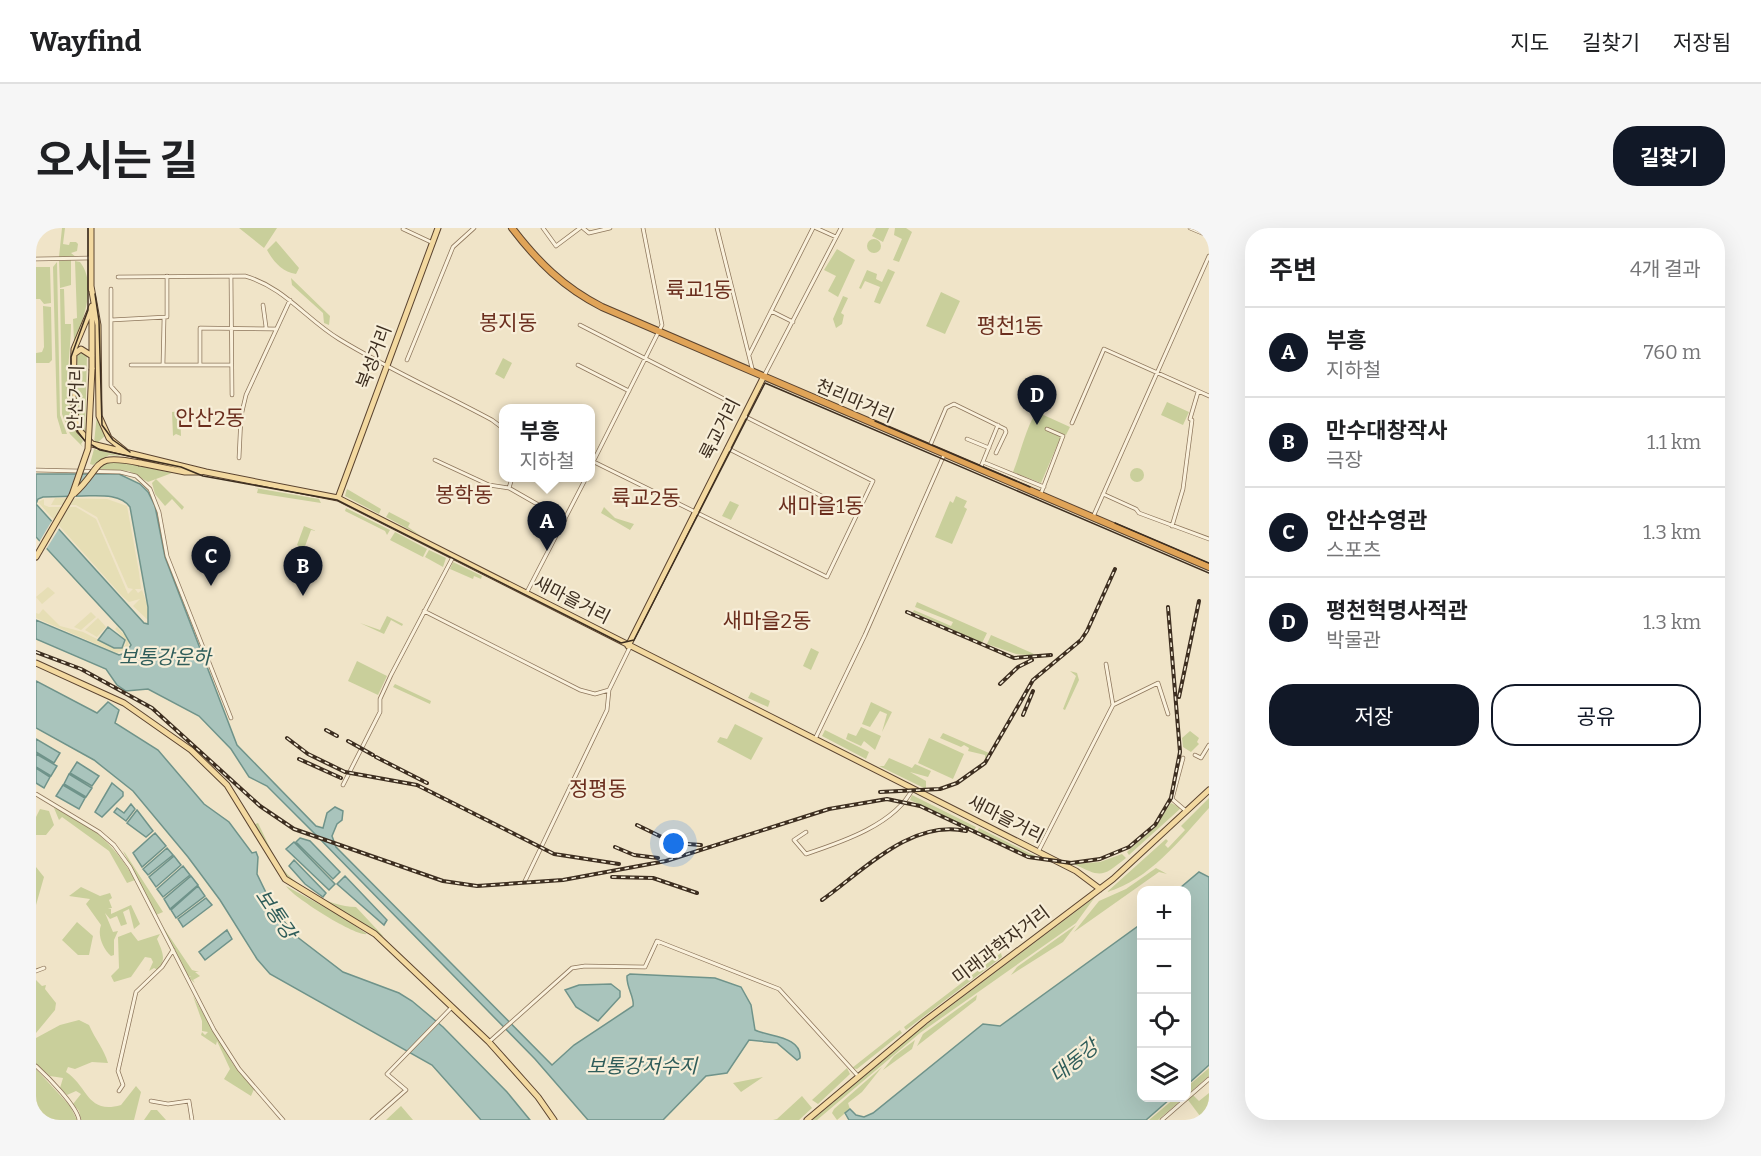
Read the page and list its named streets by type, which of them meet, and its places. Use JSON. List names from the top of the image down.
{
  "streets": {
    "highway": ["천리마거리"],
    "main road": [
      "북성거리",
      "안산거리",
      "륙교거리",
      "새마을거리",
      "미래과학자거리"
    ]
  },
  "crossings": [
    ["북성거리", "새마을거리"],
    ["안산거리", "새마을거리"],
    ["천리마거리", "륙교거리"],
    ["륙교거리", "새마을거리"],
    ["새마을거리", "미래과학자거리"]
  ],
  "districts": [
    "륙교1동",
    "봉지동",
    "평천1동",
    "안산2동",
    "봉학동",
    "륙교2동",
    "새마을1동",
    "새마을2동",
    "정평동"
  ],
  "water": [
    "보통강운하",
    "보통강",
    "대동강",
    "보통강저수지"
  ],
  "page": {
    "header": "Wayfind",
    "nav": ["지도", "길찾기", "저장됨"],
    "title": "오시는 길",
    "buttons": [
      "길찾기",
      ["저장", "공유"]
    ],
    "heading": ["주변", "4개 결과"],
    "list": [
      {
        "mark": "A",
        "name": "부흥",
        "note": "지하철",
        "value": "760 m"
      },
      {
        "mark": "B",
        "name": "만수대창작사",
        "note": "극장",
        "value": "1.1 km"
      },
      {
        "mark": "C",
        "name": "안산수영관",
        "note": "스포츠",
        "value": "1.3 km"
      },
      {
        "mark": "D",
        "name": "평천혁명사적관",
        "note": "박물관",
        "value": "1.3 km"
      }
    ],
    "pins": [
      "D",
      "A",
      "C",
      "B"
    ],
    "popup": ["부흥", "지하철"],
    "map_buttons": ["+", "−"]
  }
}
